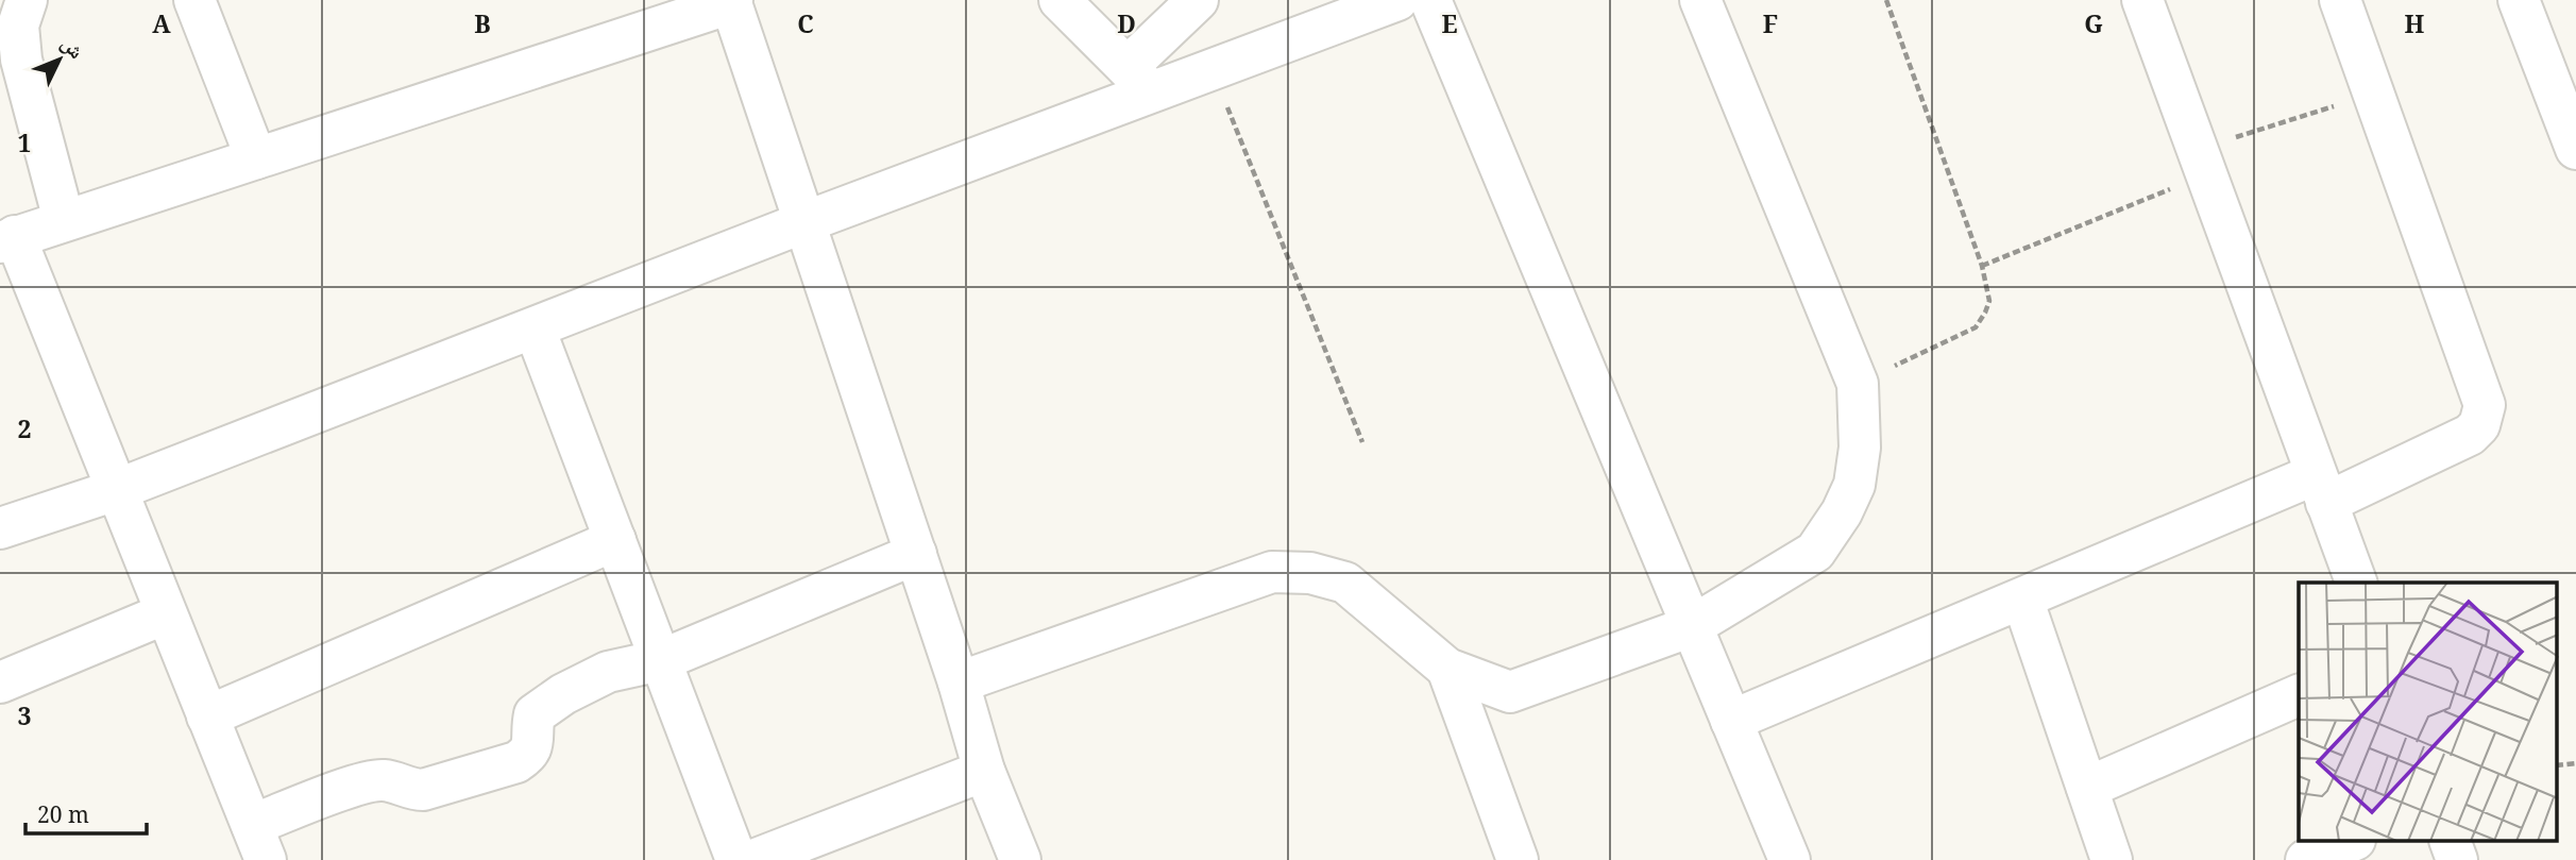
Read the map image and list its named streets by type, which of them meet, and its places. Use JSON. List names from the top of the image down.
{
  "scale_bar": "20 m",
  "north": "top right",
  "grid": {
    "columns": [
      "A",
      "B",
      "C",
      "D",
      "E",
      "F",
      "G",
      "H"
    ],
    "rows": ["1", "2", "3"]
  }
}
